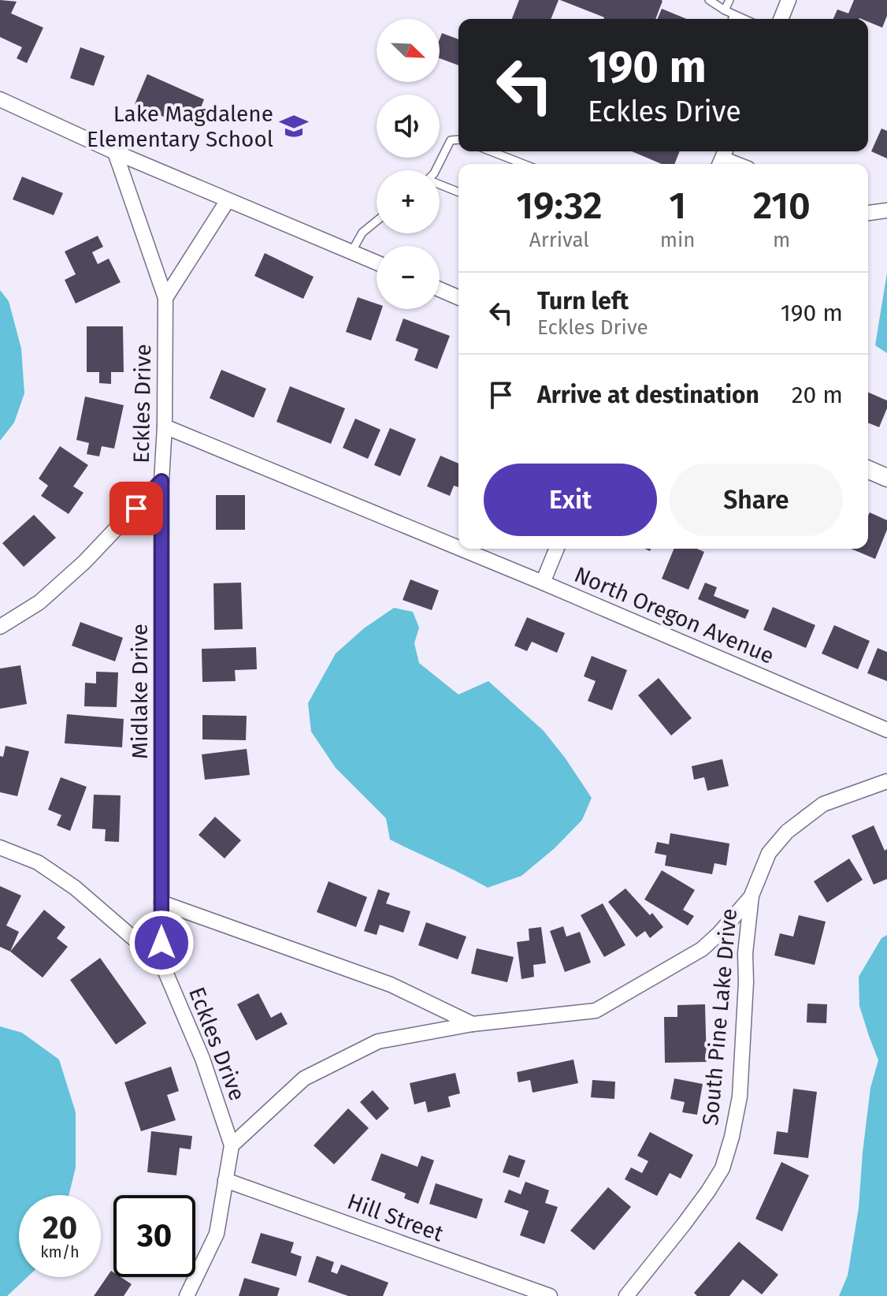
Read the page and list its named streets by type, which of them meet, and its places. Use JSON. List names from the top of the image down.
{
  "streets": {
    "street": [
      "Eckles Drive",
      "North Oregon Avenue",
      "Midlake Drive",
      "South Pine Lake Drive",
      "Hill Street"
    ]
  },
  "crossings": [
    ["Eckles Drive", "North Oregon Avenue"],
    ["Eckles Drive", "Midlake Drive"],
    ["Eckles Drive", "Hill Street"]
  ],
  "places": {
    "school or university": ["Lake Magdalene Elementary School"]
  },
  "north": "bottom right",
  "page": {
    "map_buttons": ["+", "−"],
    "turn": ["190 m", "Eckles Drive"],
    "eta": [
      "19:32",
      "Arrival",
      "1",
      "min",
      "210",
      "m"
    ],
    "list": [
      {
        "name": "Turn left",
        "note": "Eckles Drive",
        "value": "190 m"
      },
      {
        "name": "Arrive at destination",
        "value": "20 m"
      }
    ],
    "buttons": ["Exit", "Share"],
    "speed": "20 km/h",
    "limit": "30"
  }
}
